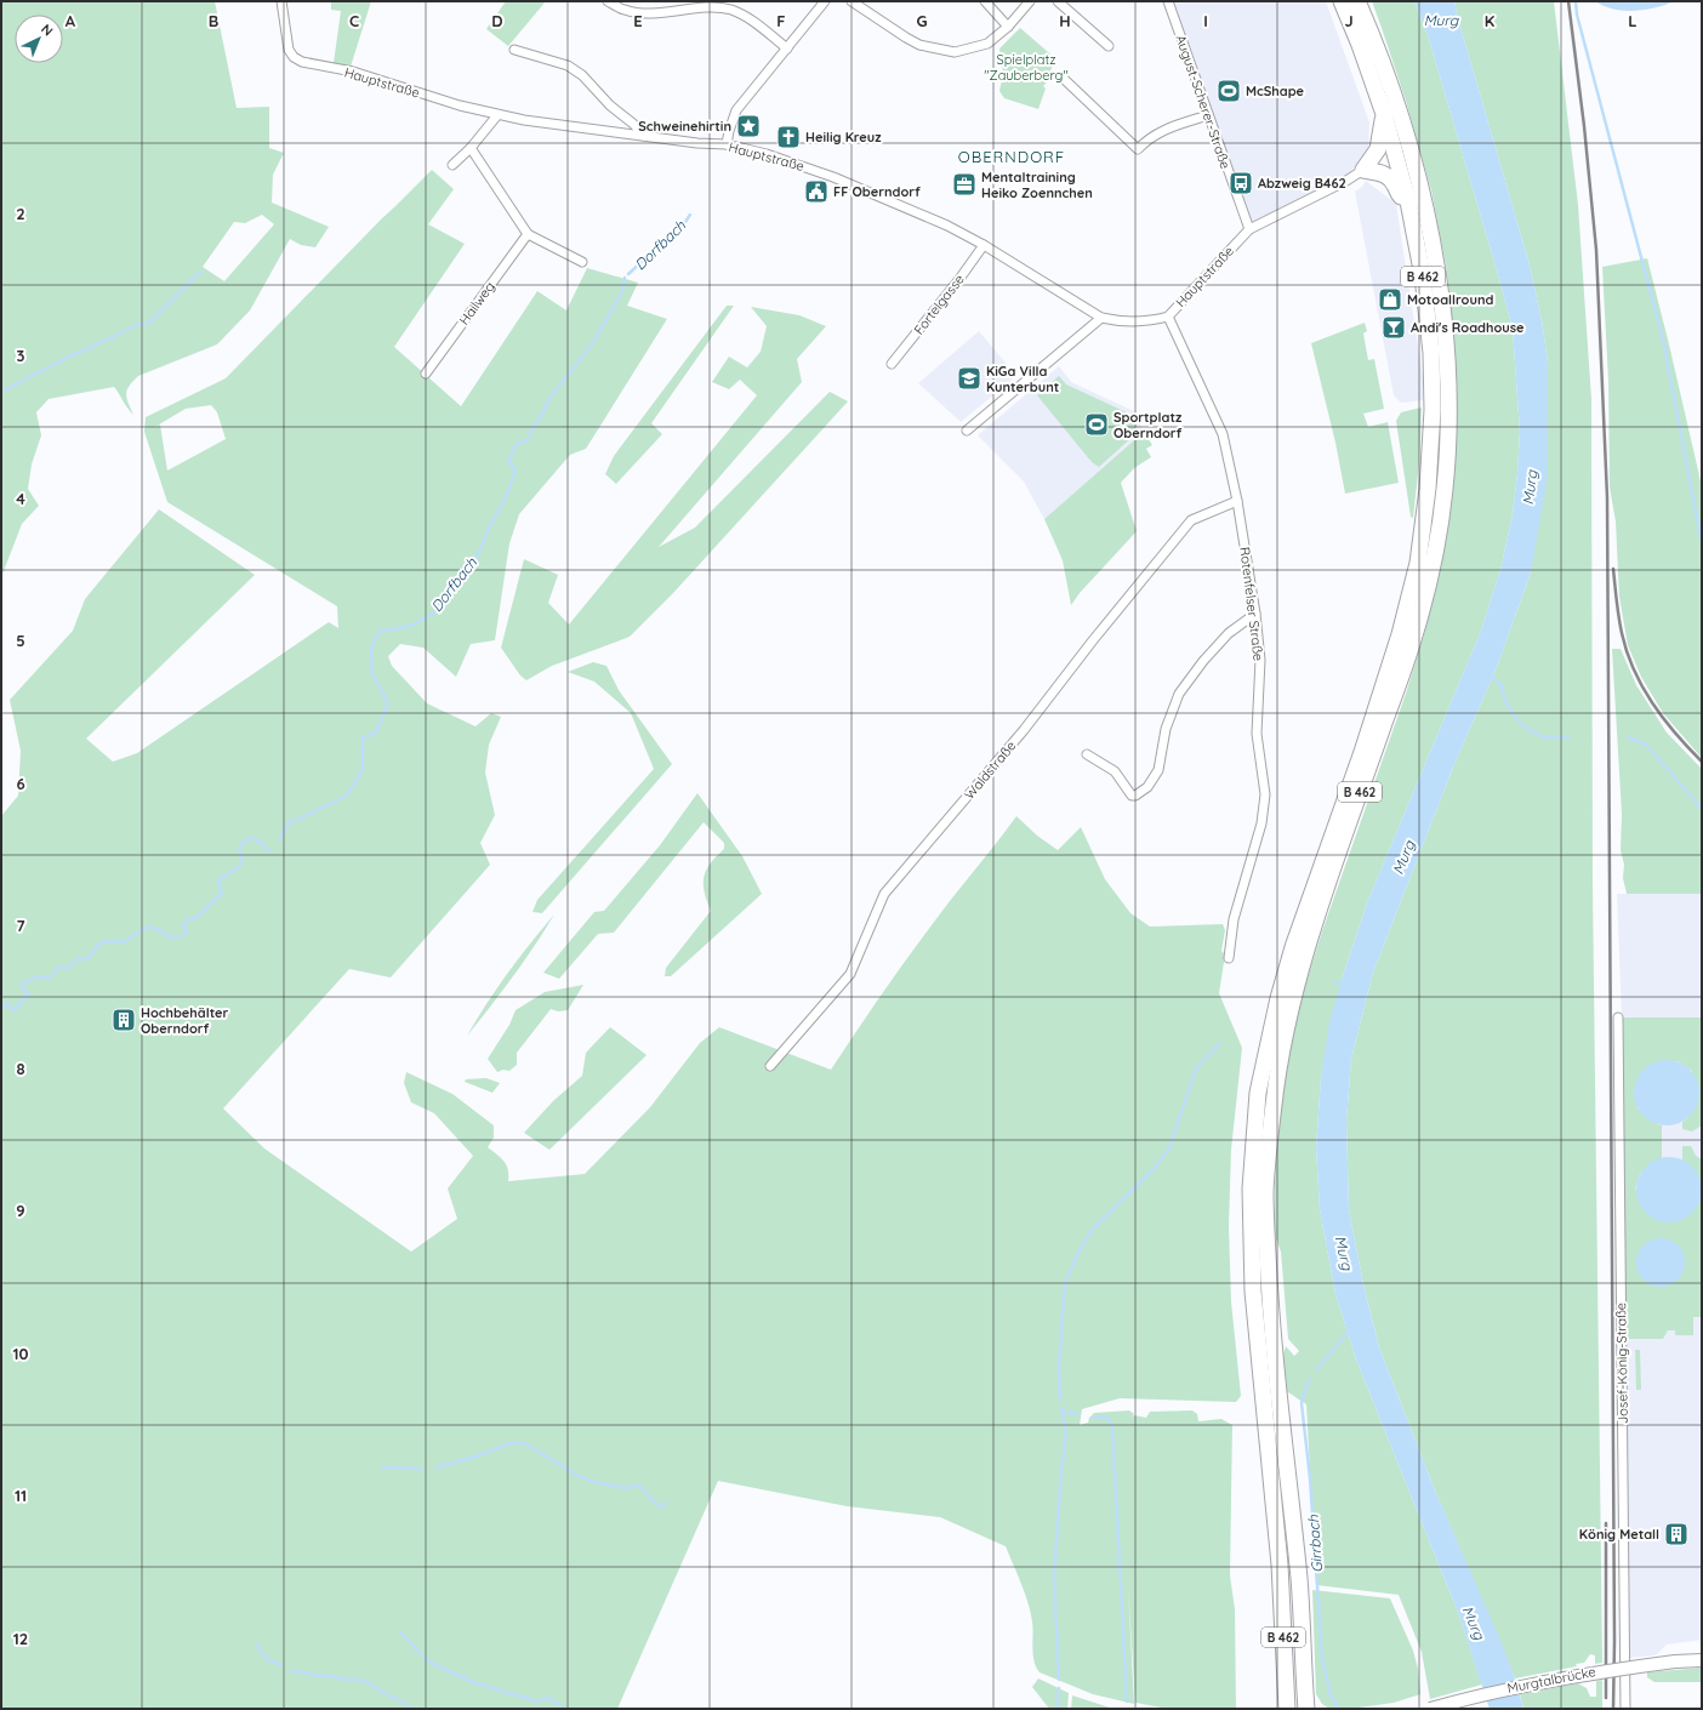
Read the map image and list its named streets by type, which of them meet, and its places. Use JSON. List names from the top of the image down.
{
  "streets": {
    "highway": ["B 462"],
    "street": [
      "Hauptstraße",
      "August-Scherer-Straße",
      "Hailweg",
      "Fortelgasse",
      "Rotenfelser Straße",
      "Waldstraße",
      "Josef-König-Straße",
      "Murgtalbrücke"
    ]
  },
  "crossings": [
    ["Hauptstraße", "August-Scherer-Straße"],
    ["Hauptstraße", "Fortelgasse"],
    ["Hauptstraße", "Rotenfelser Straße"],
    ["Rotenfelser Straße", "Waldstraße"]
  ],
  "districts": ["OBERNDORF"],
  "water": ["Murg", "Dorfbach", "Girrbach"],
  "parks": ["Spielplatz \"Zauberberg\""],
  "places": {
    "sports": ["McShape", "Sportplatz Oberndorf"],
    "place": ["Schweinehirtin"],
    "church": ["Heilig Kreuz"],
    "bus stop": ["Abzweig B462"],
    "office": ["Mentaltraining Heiko Zoennchen"],
    "public building": ["FF Oberndorf"],
    "shop": ["Motoallround"],
    "bar": ["Andi's Roadhouse"],
    "school or university": ["KiGa Villa Kunterbunt"],
    "building": ["Hochbehälter Oberndorf", "König Metall"]
  },
  "north": "top right",
  "grid": {
    "columns": [
      "A",
      "B",
      "C",
      "D",
      "E",
      "F",
      "G",
      "H",
      "I",
      "J",
      "K",
      "L"
    ],
    "rows": [
      "2",
      "3",
      "4",
      "5",
      "6",
      "7",
      "8",
      "9",
      "10",
      "11",
      "12"
    ]
  }
}
